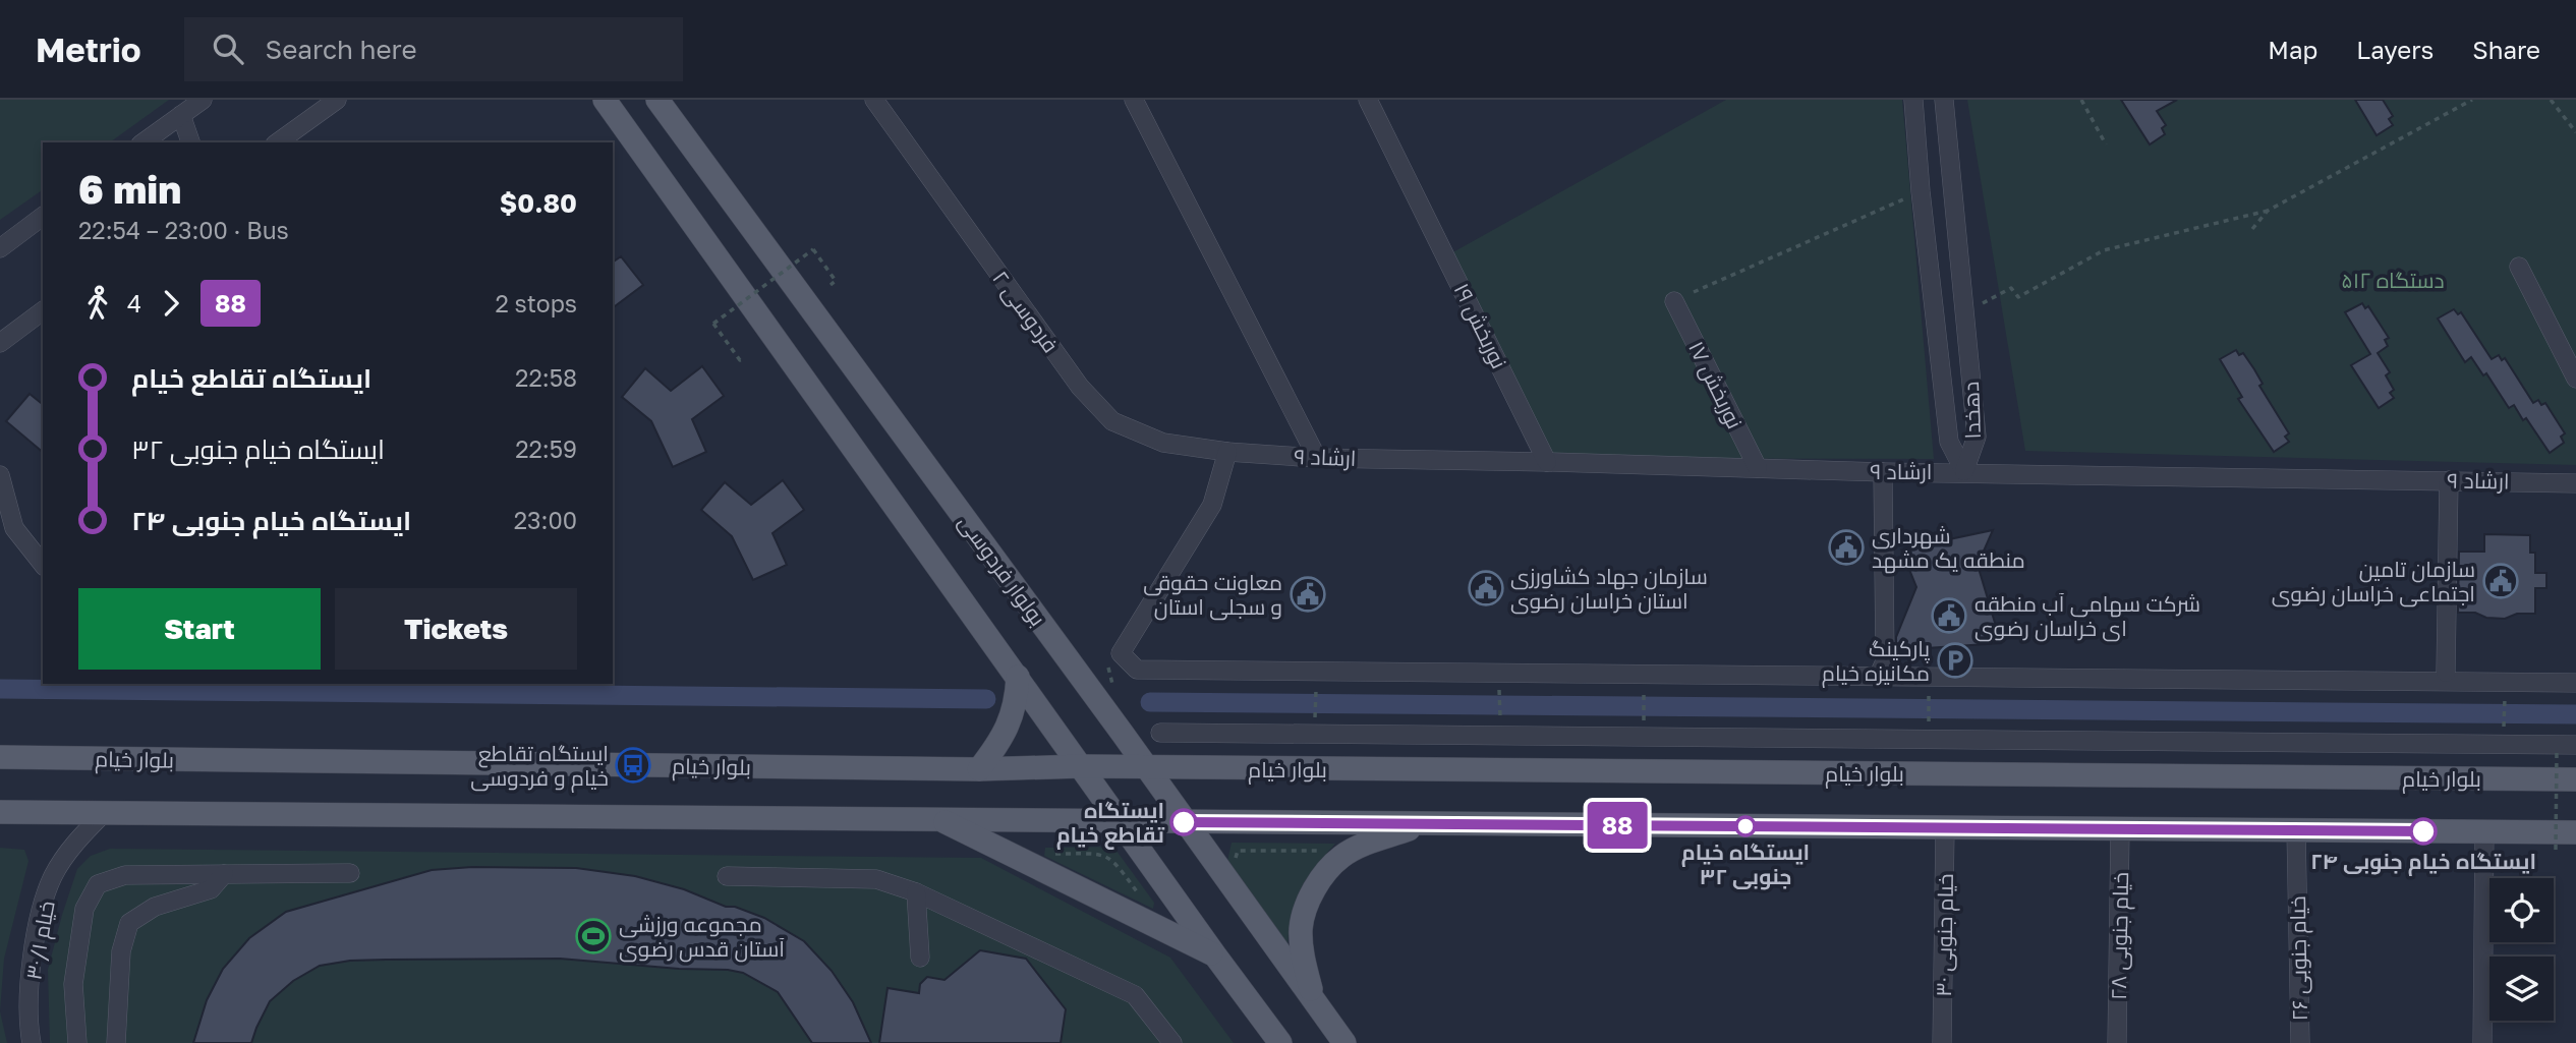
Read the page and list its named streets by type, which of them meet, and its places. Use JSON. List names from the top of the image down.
{
  "streets": {
    "main road": ["بولوار فردوسی", "بلوار خیام"],
    "street": [
      "فردوسی ۲",
      "نوربخش ۱۹",
      "نوربخش ۱۷",
      "دهخدا",
      "ارشاد ۹",
      "خیام جنوبی ۳۰",
      "خیام جنوبی ۲۸",
      "خیام ۳۰/۱",
      "خیام جنوبی ۲۶"
    ]
  },
  "crossings": [
    ["فردوسی ۲", "ارشاد ۹"],
    ["نوربخش ۱۹", "ارشاد ۹"],
    ["نوربخش ۱۷", "ارشاد ۹"],
    ["دهخدا", "ارشاد ۹"],
    ["بولوار فردوسی", "بلوار خیام"]
  ],
  "parks": ["۵۱۲ دستگاه"],
  "places": {
    "public building": [
      "شهرداری منطقه یک مشهد",
      "سازمان تامین اجتماعی خراسان رضوی",
      "سازمان جهاد کشاورزی استان خراسان رضوی",
      "معاونت حقوقی و سجلی استان",
      "شرکت سهامی آب منطقه ای خراسان رضوی"
    ],
    "parking": ["پارکینگ مکانیزه خیام"],
    "bus stop": ["ایستگاه تقاطع خیام و فردوسی"],
    "other": ["ایستگاه تقاطع خیام", "ایستگاه خیام جنوبی ۳۲", "ایستگاه خیام جنوبی ۲۴"],
    "sports": ["مجموعه ورزشی آستان قدس رضوی"]
  },
  "lines": ["bus line 88"],
  "page": {
    "header": "Metrio",
    "search": "Search here",
    "nav": ["Map", "Layers", "Share"],
    "on_map": "88",
    "heading": ["6 min", "22:54 – 23:00 · Bus", "$0.80"],
    "legs": ["4", "88", "2 stops"],
    "list": [
      {
        "name": "ایستگاه تقاطع خیام",
        "value": "22:58"
      },
      {
        "name": "ایستگاه خیام جنوبی ۳۲",
        "value": "22:59"
      },
      {
        "name": "ایستگاه خیام جنوبی ۲۴",
        "value": "23:00"
      }
    ],
    "buttons": ["Start", "Tickets"]
  }
}
